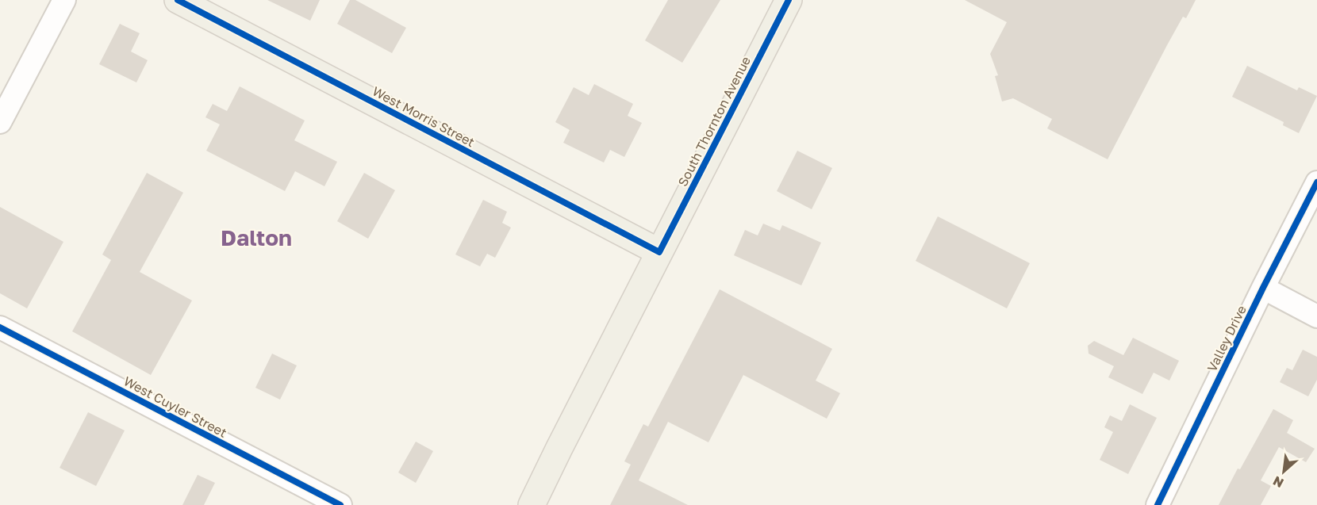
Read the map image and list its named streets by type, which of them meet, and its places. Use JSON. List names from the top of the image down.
{
  "streets": {
    "main road": ["West Morris Street", "South Thornton Avenue"],
    "street": ["Valley Drive", "West Cuyler Street"]
  },
  "crossings": [
    ["West Morris Street", "South Thornton Avenue"]
  ],
  "districts": ["Dalton"],
  "north": "bottom left"
}
